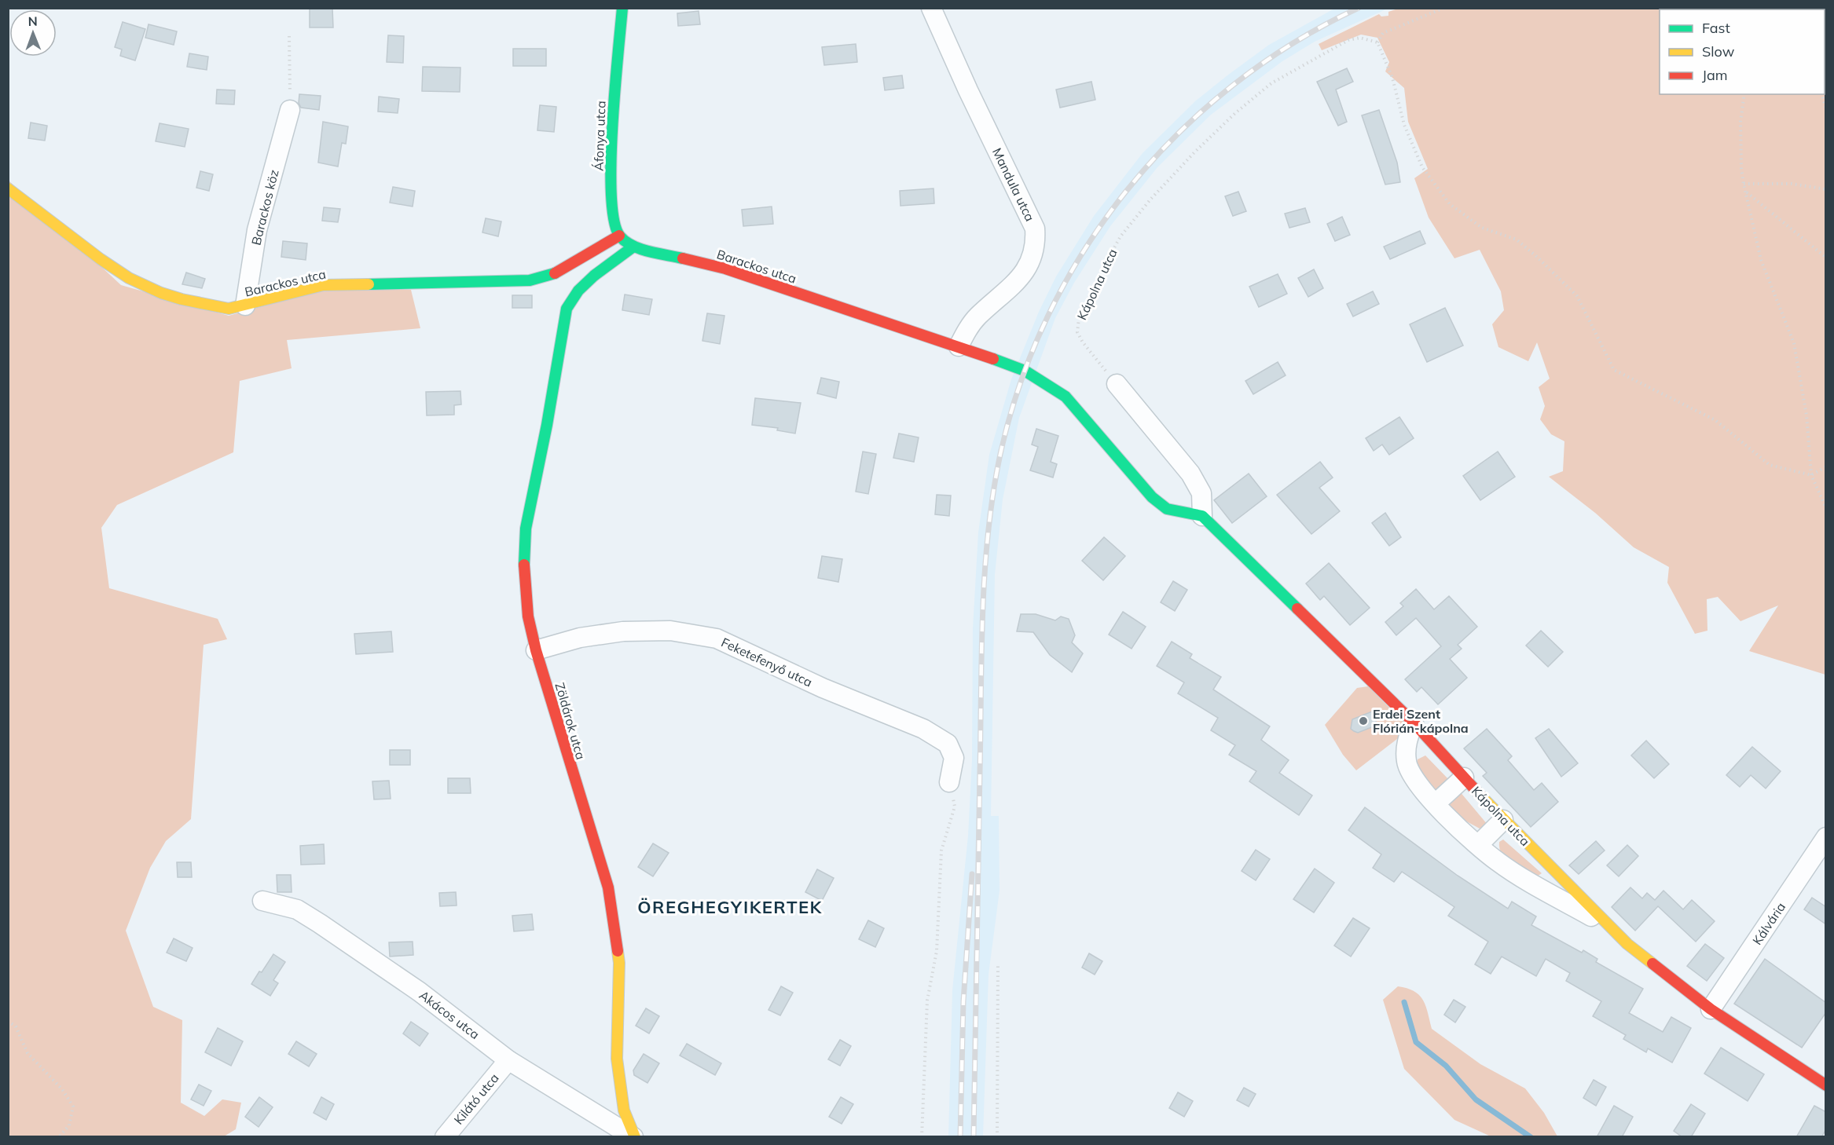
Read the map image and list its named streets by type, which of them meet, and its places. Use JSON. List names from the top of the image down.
{
  "streets": {
    "street": [
      "Áfonya utca",
      "Mandula utca",
      "Barackos köz",
      "Barackos utca",
      "Kápolna utca",
      "Feketefenyő utca",
      "Zöldárok utca",
      "Kálvária",
      "Akácos utca",
      "Kilátó utca"
    ]
  },
  "crossings": [
    ["Áfonya utca", "Barackos utca"],
    ["Mandula utca", "Barackos utca"],
    ["Barackos köz", "Barackos utca"],
    ["Barackos utca", "Zöldárok utca"],
    ["Kápolna utca", "Kálvária"],
    ["Feketefenyő utca", "Zöldárok utca"],
    ["Zöldárok utca", "Akácos utca"],
    ["Akácos utca", "Kilátó utca"]
  ],
  "districts": ["ÖREGHEGYIKERTEK"],
  "places": ["Erdei Szent Flórián-kápolna"],
  "legend": ["Fast", "Slow", "Jam"],
  "north": "top"
}
